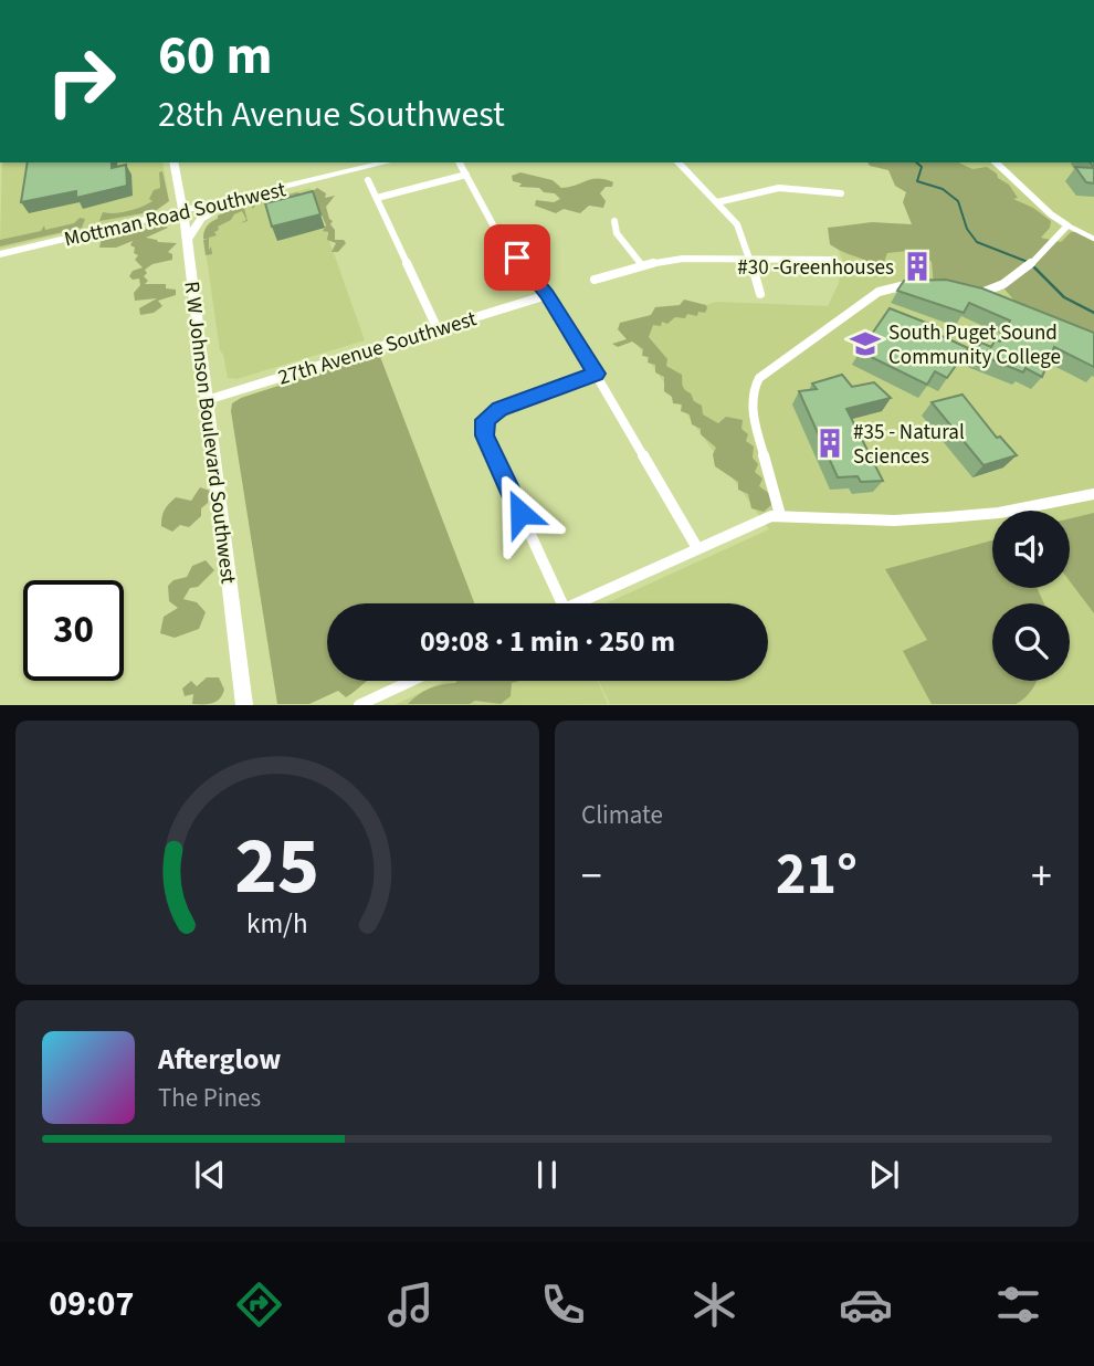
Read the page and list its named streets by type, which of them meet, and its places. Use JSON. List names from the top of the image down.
{
  "streets": {
    "street": ["Mottman Road Southwest", "27th Avenue Southwest", "R W Johnson Boulevard Southwest"]
  },
  "crossings": [
    ["Mottman Road Southwest", "R W Johnson Boulevard Southwest"],
    ["27th Avenue Southwest", "R W Johnson Boulevard Southwest"]
  ],
  "places": {
    "building": ["#30 -Greenhouses", "#35 - Natural Sciences"],
    "school or university": ["South Puget Sound Community College"]
  },
  "page": {
    "turn": ["60 m", "28th Avenue Southwest"],
    "limit": "30",
    "trip": "09:08 · 1 min · 250 m",
    "tile": "Climate",
    "heat": ["−", "21°", "+"],
    "song": ["Afterglow", "The Pines"],
    "tabs": "09:07",
    "gauge": ["25", "km/h"]
  }
}
